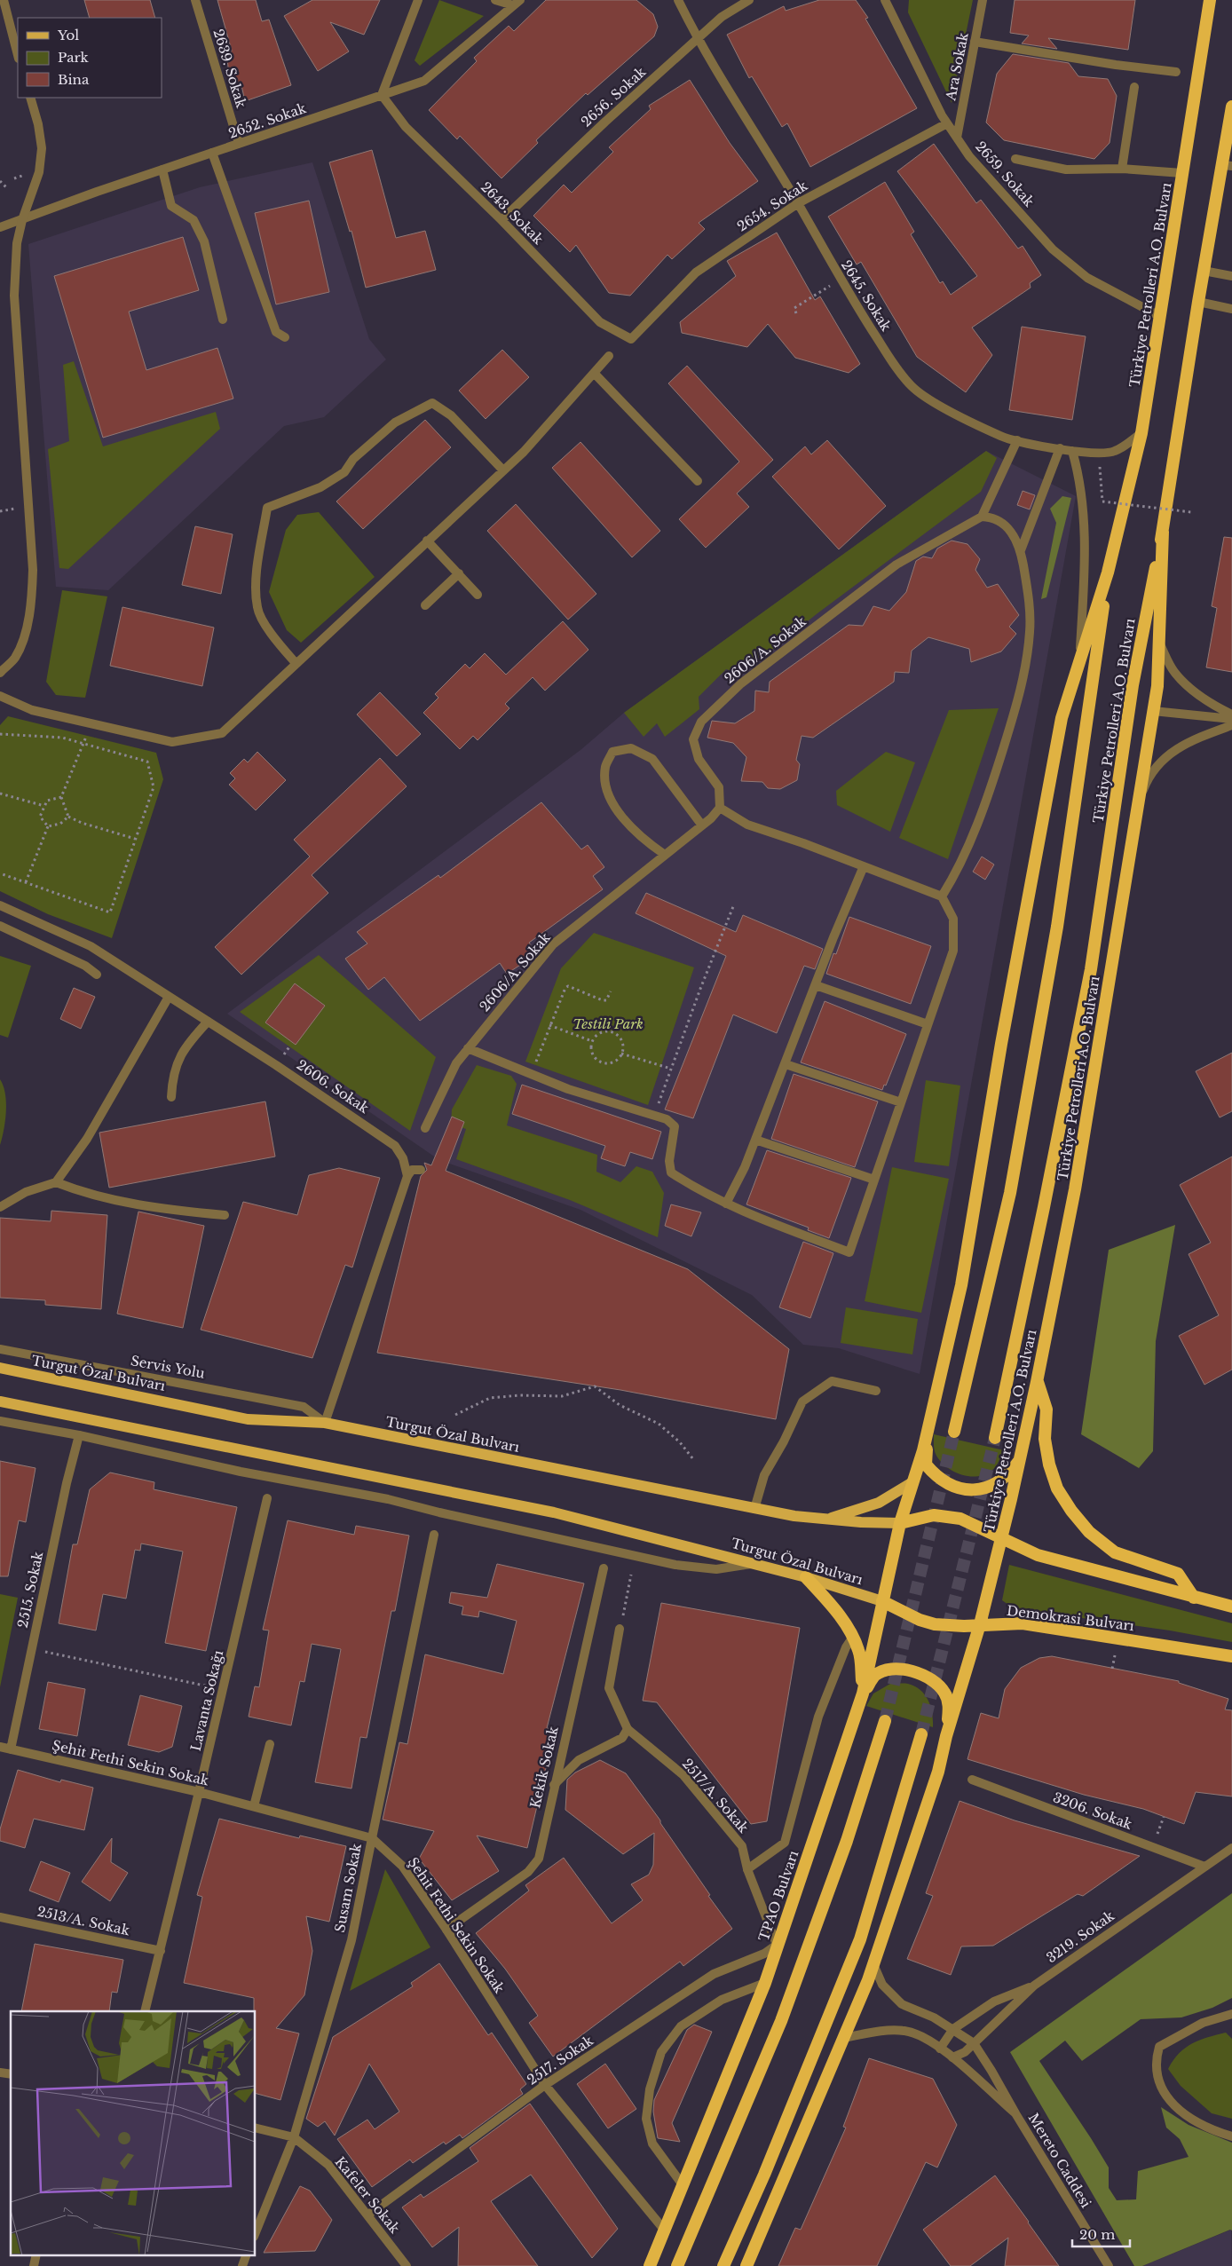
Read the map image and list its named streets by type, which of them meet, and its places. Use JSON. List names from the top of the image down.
{
  "streets": {
    "highway": ["Türkiye Petrolleri A.O. Bulvarı", "Demokrasi Bulvarı", "TPAO Bulvarı"],
    "main road": ["Turgut Özal Bulvarı"],
    "street": [
      "Ara Sokak",
      "2639. Sokak",
      "2656. Sokak",
      "2652. Sokak",
      "2659. Sokak",
      "2654. Sokak",
      "2643. Sokak",
      "2645. Sokak",
      "2606/A. Sokak",
      "2606. Sokak",
      "Servis Yolu",
      "2515. Sokak",
      "Lavanta Sokağı",
      "Şehit Fethi Sekin Sokak",
      "Kekik Sokak",
      "2517/A. Sokak",
      "3206. Sokak",
      "Susam Sokak",
      "2513/A. Sokak",
      "3219. Sokak",
      "2517. Sokak",
      "Mereto Caddesi",
      "Kafeler Sokak"
    ]
  },
  "crossings": [
    ["Ara Sokak", "2659. Sokak"],
    ["2639. Sokak", "2652. Sokak"],
    ["2656. Sokak", "2643. Sokak"],
    ["2656. Sokak", "2645. Sokak"],
    ["2652. Sokak", "2643. Sokak"],
    ["2659. Sokak", "2654. Sokak"],
    ["2659. Sokak", "Türkiye Petrolleri A.O. Bulvarı"],
    ["2654. Sokak", "2643. Sokak"],
    ["2654. Sokak", "2645. Sokak"],
    ["Türkiye Petrolleri A.O. Bulvarı", "2645. Sokak"],
    ["Türkiye Petrolleri A.O. Bulvarı", "Turgut Özal Bulvarı"],
    ["Türkiye Petrolleri A.O. Bulvarı", "Demokrasi Bulvarı"],
    ["Türkiye Petrolleri A.O. Bulvarı", "TPAO Bulvarı"],
    ["Servis Yolu", "Turgut Özal Bulvarı"],
    ["Turgut Özal Bulvarı", "Demokrasi Bulvarı"],
    ["Turgut Özal Bulvarı", "TPAO Bulvarı"],
    ["2515. Sokak", "Şehit Fethi Sekin Sokak"],
    ["Demokrasi Bulvarı", "TPAO Bulvarı"],
    ["Lavanta Sokağı", "Şehit Fethi Sekin Sokak"],
    ["Lavanta Sokağı", "2513/A. Sokak"],
    ["Şehit Fethi Sekin Sokak", "Kekik Sokak"],
    ["Şehit Fethi Sekin Sokak", "Susam Sokak"],
    ["Şehit Fethi Sekin Sokak", "TPAO Bulvarı"],
    ["Şehit Fethi Sekin Sokak", "2517. Sokak"],
    ["2517/A. Sokak", "TPAO Bulvarı"],
    ["2517/A. Sokak", "2517. Sokak"],
    ["3206. Sokak", "3219. Sokak"],
    ["Susam Sokak", "Kafeler Sokak"],
    ["TPAO Bulvarı", "2517. Sokak"],
    ["3219. Sokak", "Mereto Caddesi"],
    ["2517. Sokak", "Kafeler Sokak"]
  ],
  "parks": ["Testili Park"],
  "legend": ["Yol", "Park", "Bina"],
  "scale_bar": "20 m"
}
